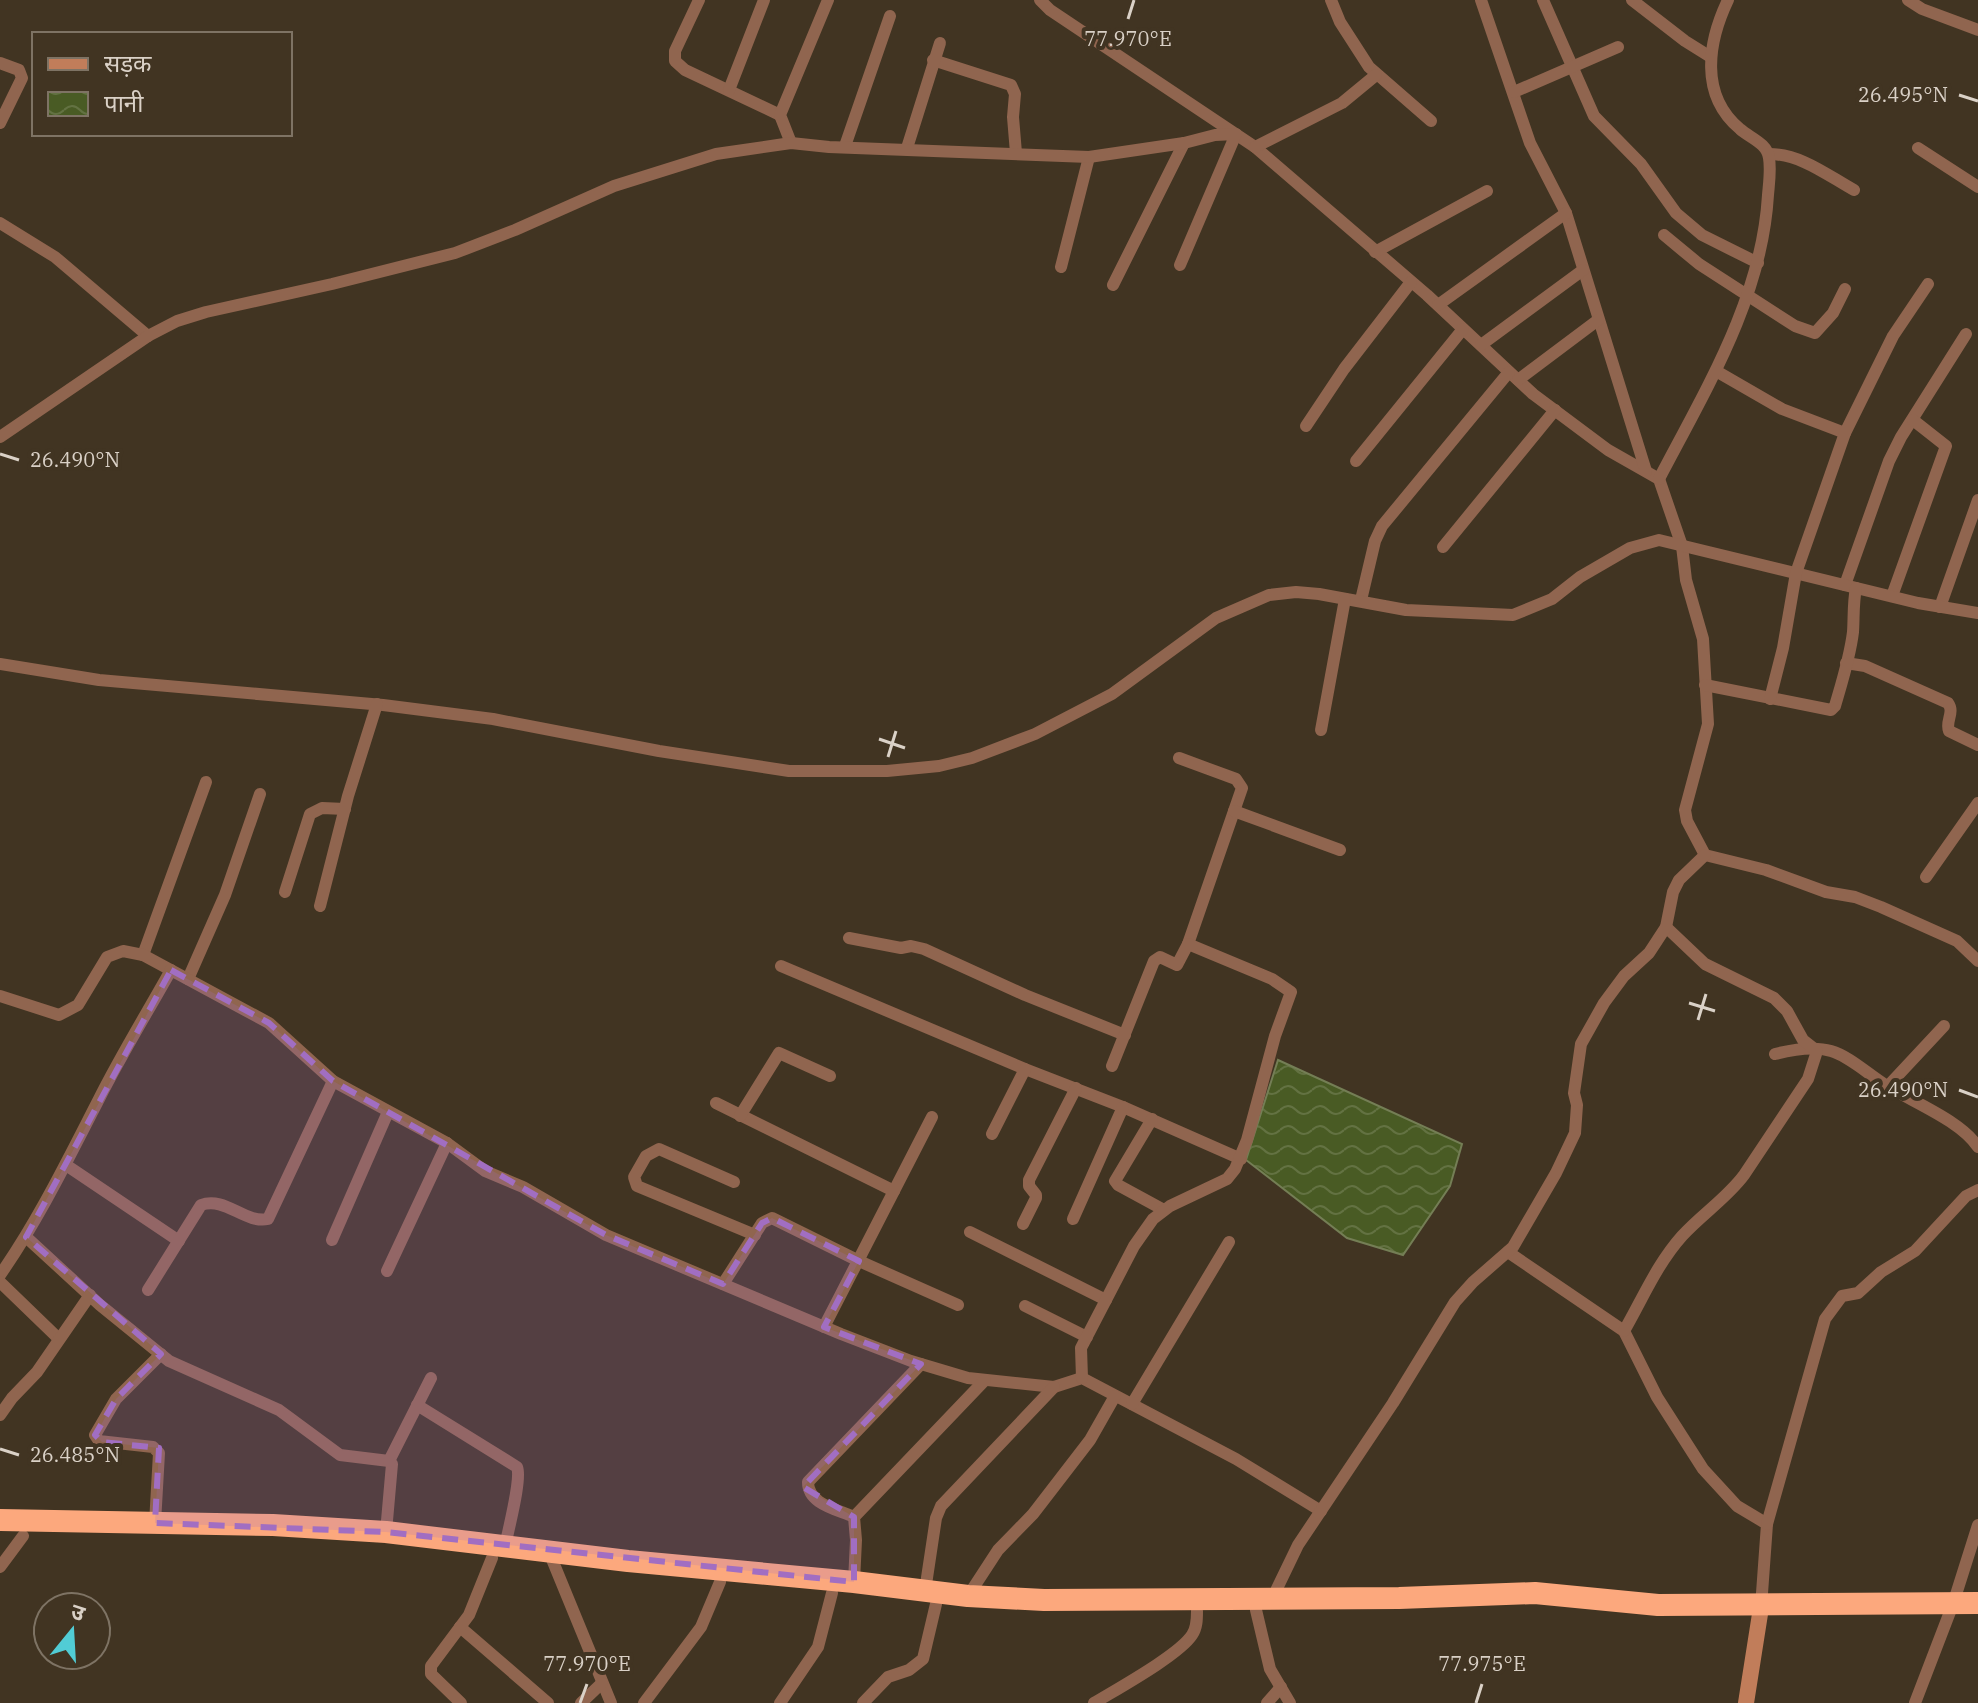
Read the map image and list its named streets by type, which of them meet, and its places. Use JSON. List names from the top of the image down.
{
  "legend": ["सड़क", "पानी"],
  "north": "top",
  "coordinates": [
    "77.970°E",
    "26.495°N",
    "26.490°N",
    "26.485°N",
    "77.975°E"
  ]
}
